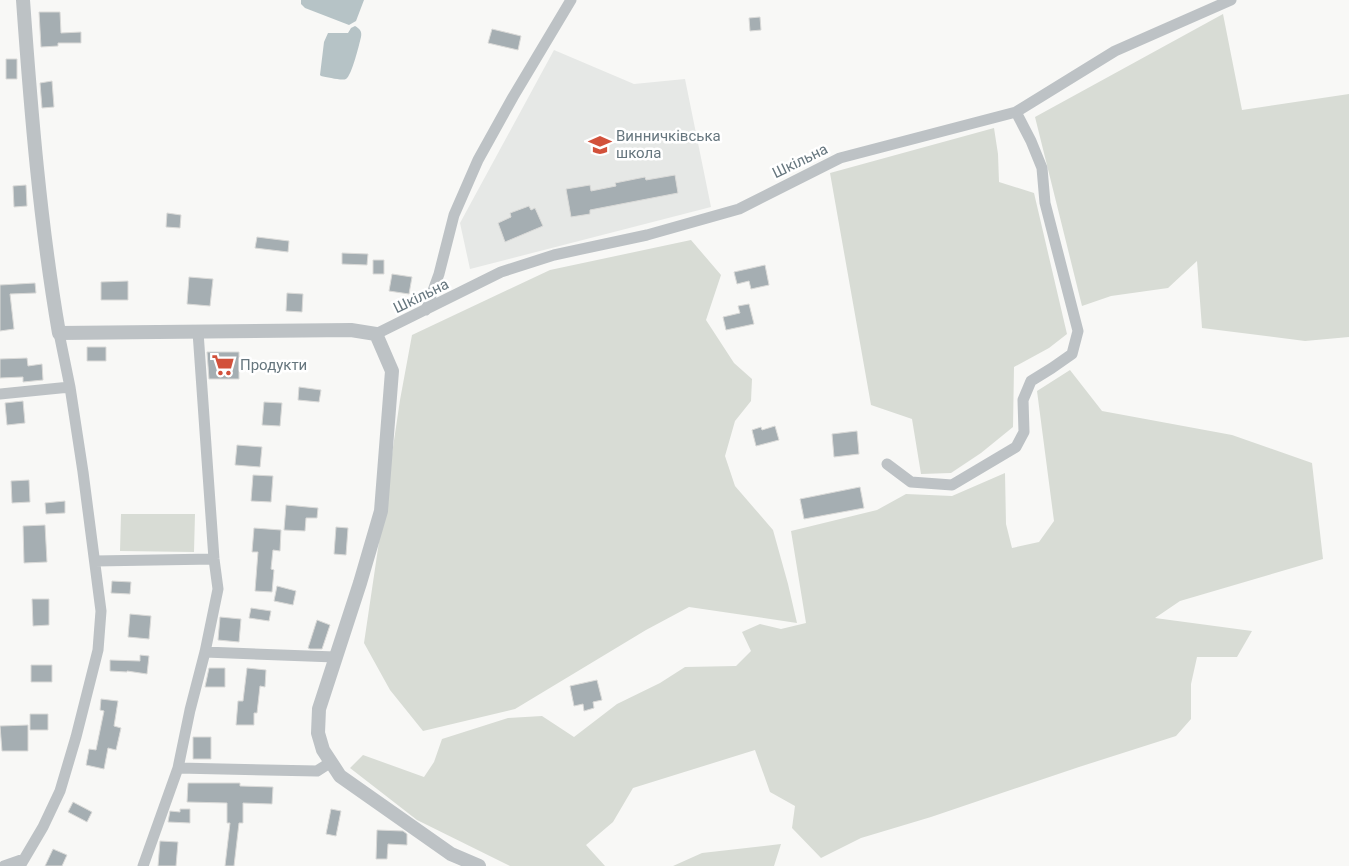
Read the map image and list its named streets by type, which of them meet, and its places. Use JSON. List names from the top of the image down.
{
  "streets": {
    "street": ["Шкільна"]
  },
  "places": {
    "school or university": ["Винничківська школа"],
    "supermarket": ["Продукти"]
  }
}
